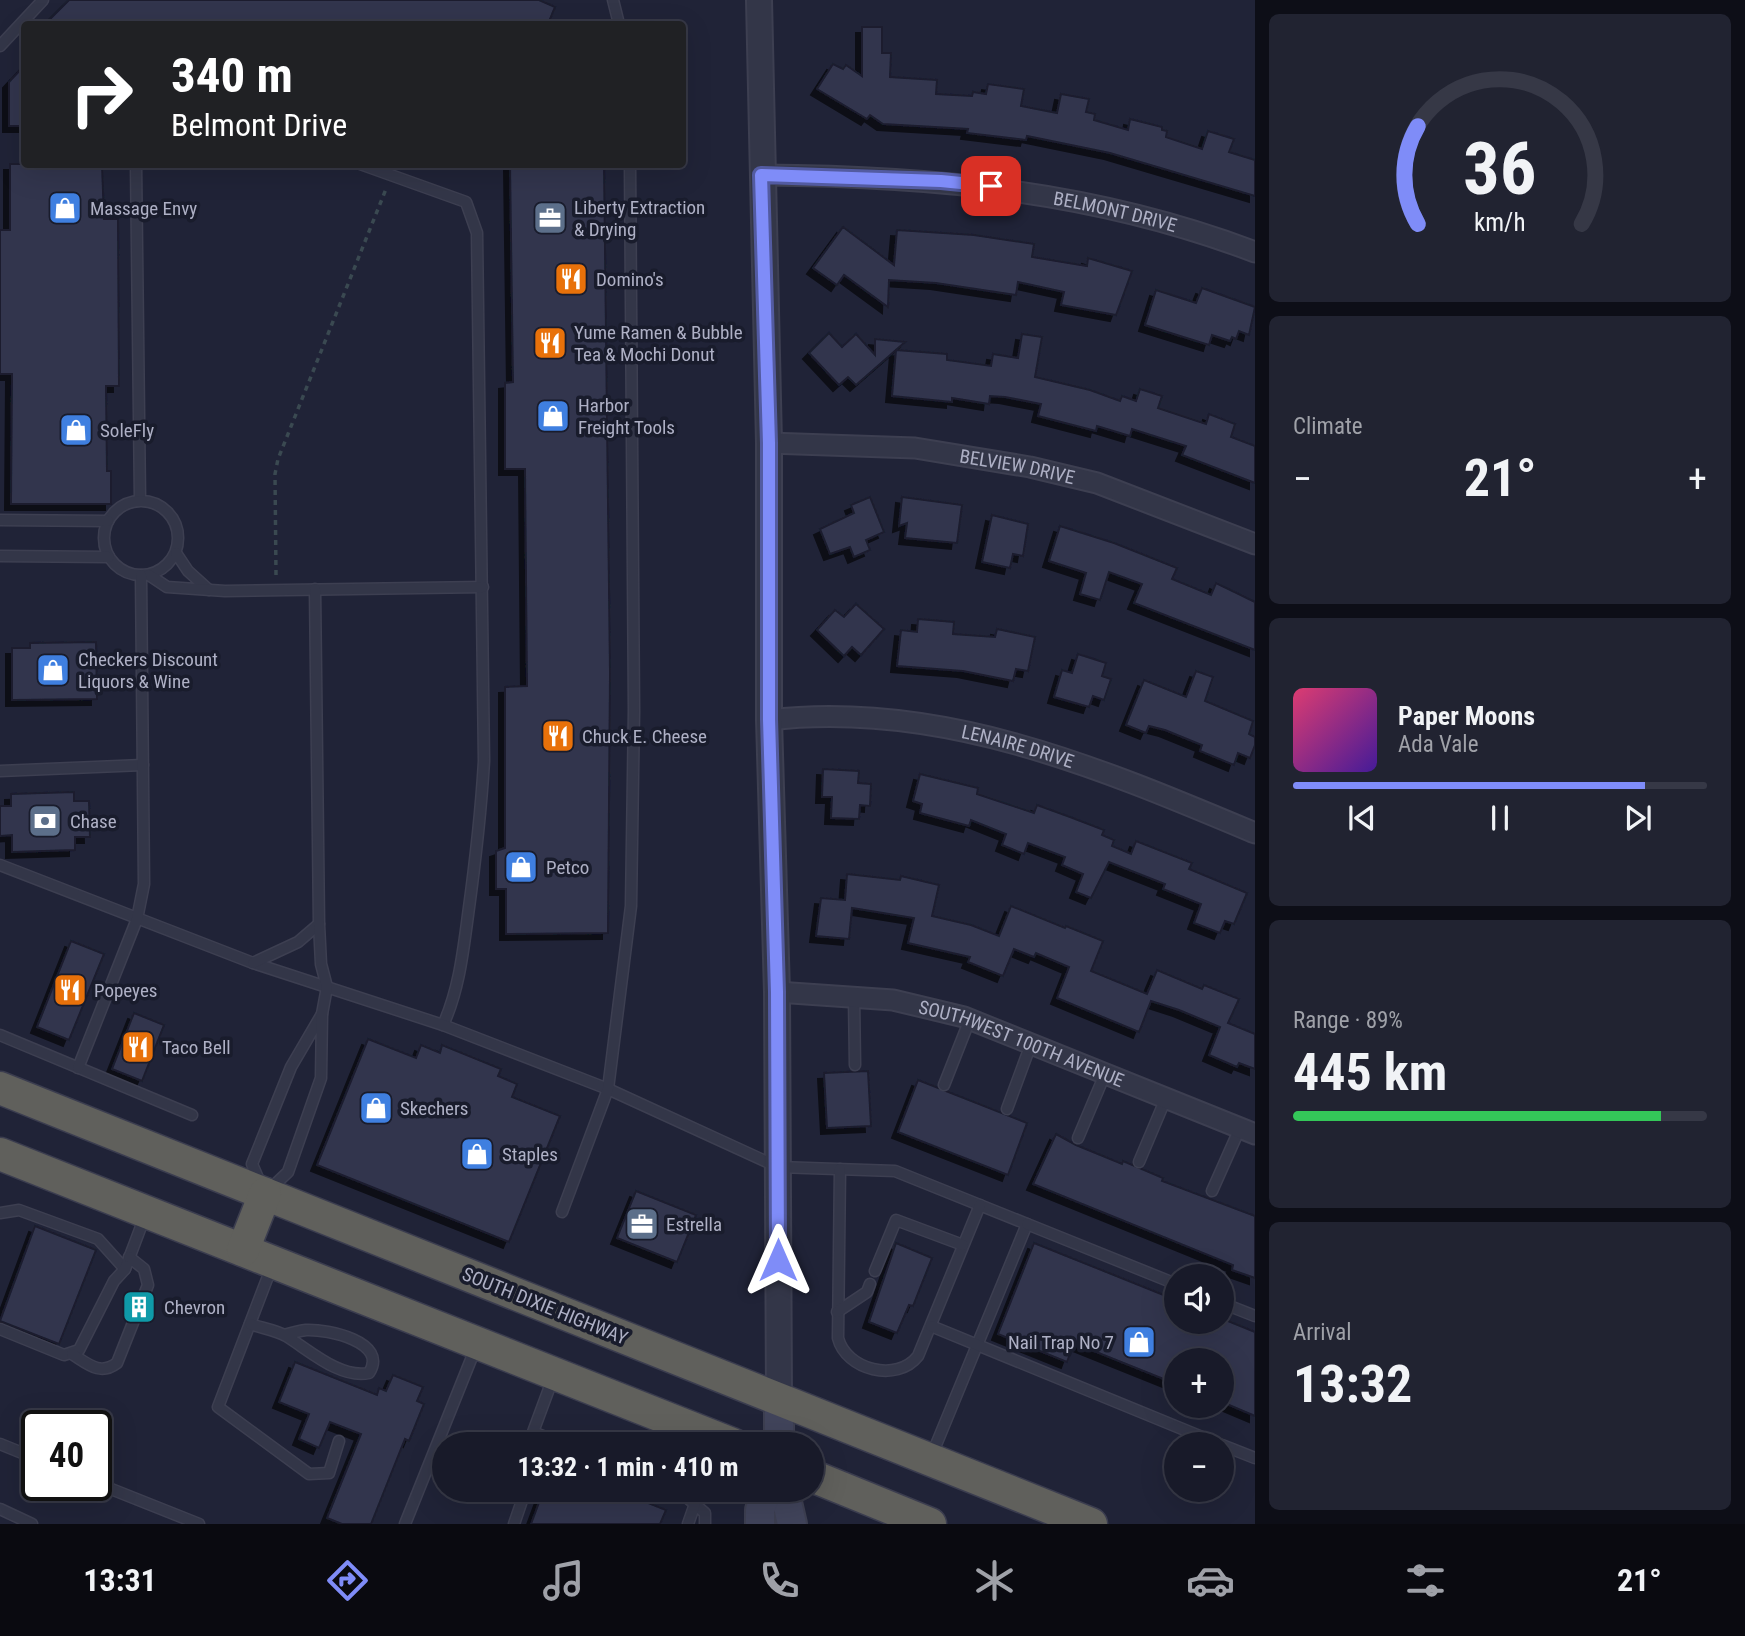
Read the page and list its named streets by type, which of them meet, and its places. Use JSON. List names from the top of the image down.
{
  "streets": {
    "highway": ["SOUTH DIXIE HIGHWAY"],
    "street": [
      "BELMONT DRIVE",
      "BELVIEW DRIVE",
      "LENAIRE DRIVE",
      "SOUTHWEST 100TH AVENUE"
    ]
  },
  "places": {
    "shop": [
      "Massage Envy",
      "Harbor Freight Tools",
      "SoleFly",
      "Checkers Discount Liquors & Wine",
      "Petco",
      "Skechers",
      "Staples",
      "Nail Trap No 7"
    ],
    "office": ["Liberty Extraction & Drying", "Estrella"],
    "restaurant": [
      "Domino's",
      "Yume Ramen & Bubble Tea & Mochi Donut",
      "Chuck E. Cheese",
      "Popeyes",
      "Taco Bell"
    ],
    "bank": ["Chase"],
    "building": ["Chevron"]
  },
  "page": {
    "turn": ["340 m", "Belmont Drive"],
    "tile": [
      "Climate",
      ["Range · 89%", "445 km"],
      ["Arrival", "13:32"]
    ],
    "heat": ["−", "21°", "+"],
    "song": ["Paper Moons", "Ada Vale"],
    "map_buttons": ["+", "−"],
    "limit": "40",
    "trip": "13:32 · 1 min · 410 m",
    "tabs": ["13:31", "21°"],
    "gauge": ["36", "km/h"]
  }
}
